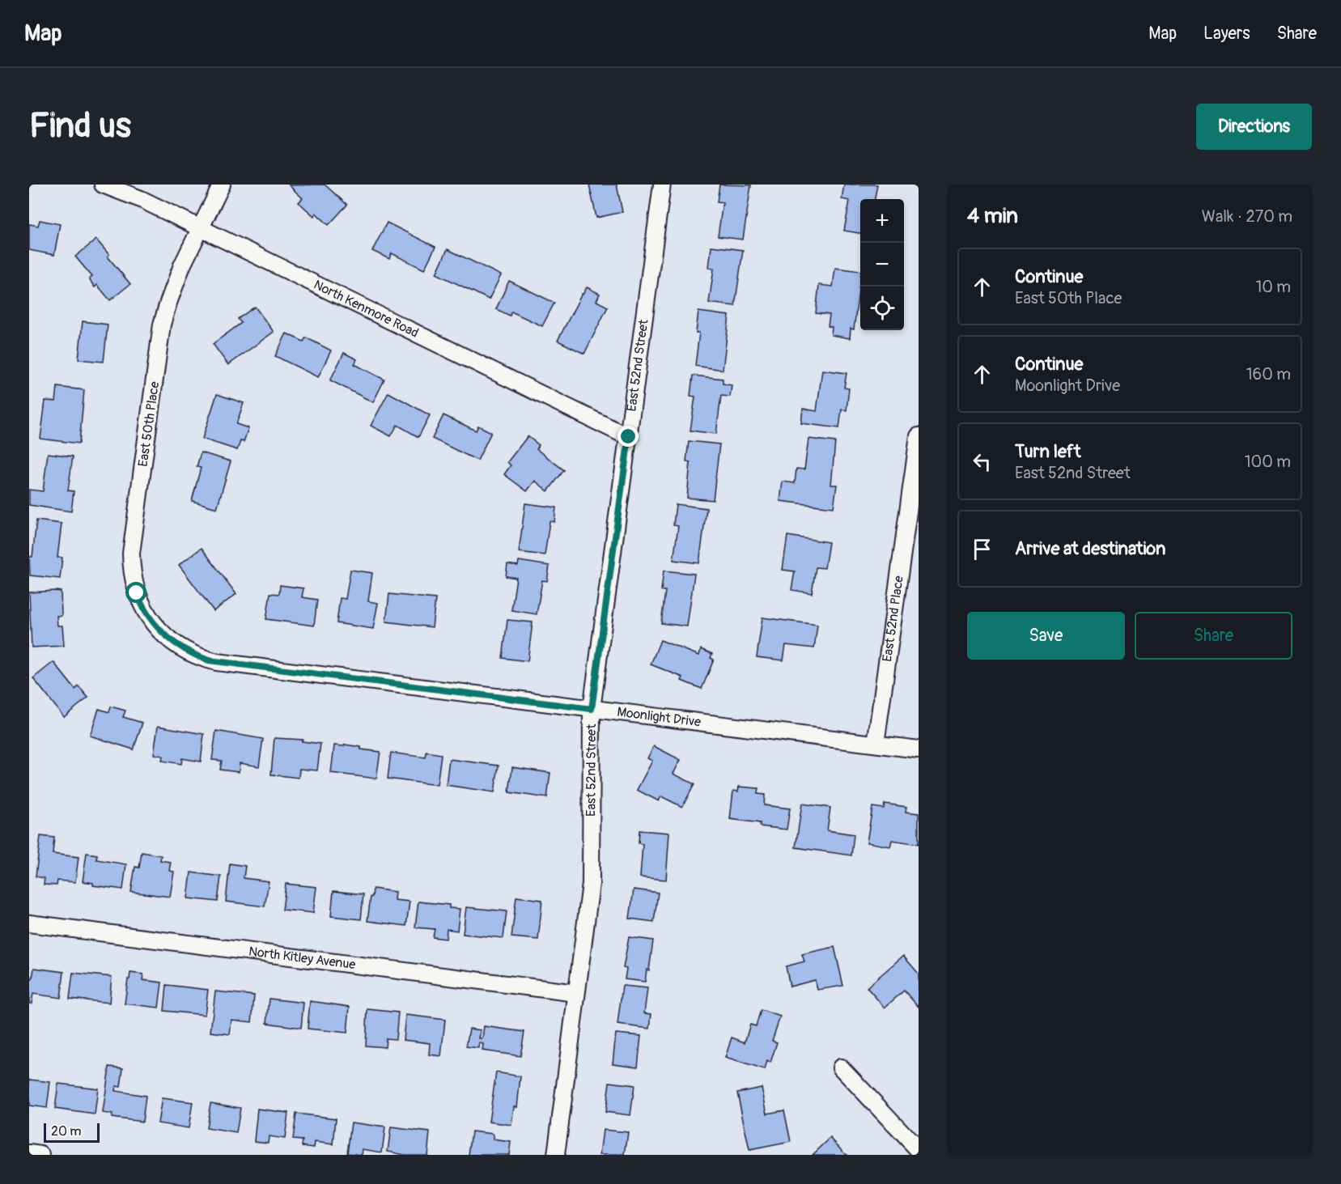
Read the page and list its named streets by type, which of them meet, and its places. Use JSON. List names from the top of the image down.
{
  "streets": {
    "street": [
      "North Kenmore Road",
      "East 52nd Street",
      "East 50th Place",
      "East 52nd Place",
      "Moonlight Drive",
      "North Kitley Avenue"
    ]
  },
  "crossings": [
    ["North Kenmore Road", "East 52nd Street"],
    ["North Kenmore Road", "East 50th Place"],
    ["East 52nd Street", "Moonlight Drive"],
    ["East 52nd Street", "North Kitley Avenue"],
    ["East 50th Place", "Moonlight Drive"],
    ["East 52nd Place", "Moonlight Drive"]
  ],
  "scale_bar": "20 m",
  "page": {
    "header": "Map",
    "nav": ["Map", "Layers", "Share"],
    "buttons": [
      "Directions",
      ["Save", "Share"]
    ],
    "title": "Find us",
    "heading": ["4 min", "Walk · 270 m"],
    "map_buttons": ["+", "−"],
    "list": [
      ["Continue", "East 50th Place", "10 m"],
      ["Continue", "Moonlight Drive", "160 m"],
      ["Turn left", "East 52nd Street", "100 m"],
      "Arrive at destination"
    ],
    "scale": "20 m"
  }
}
